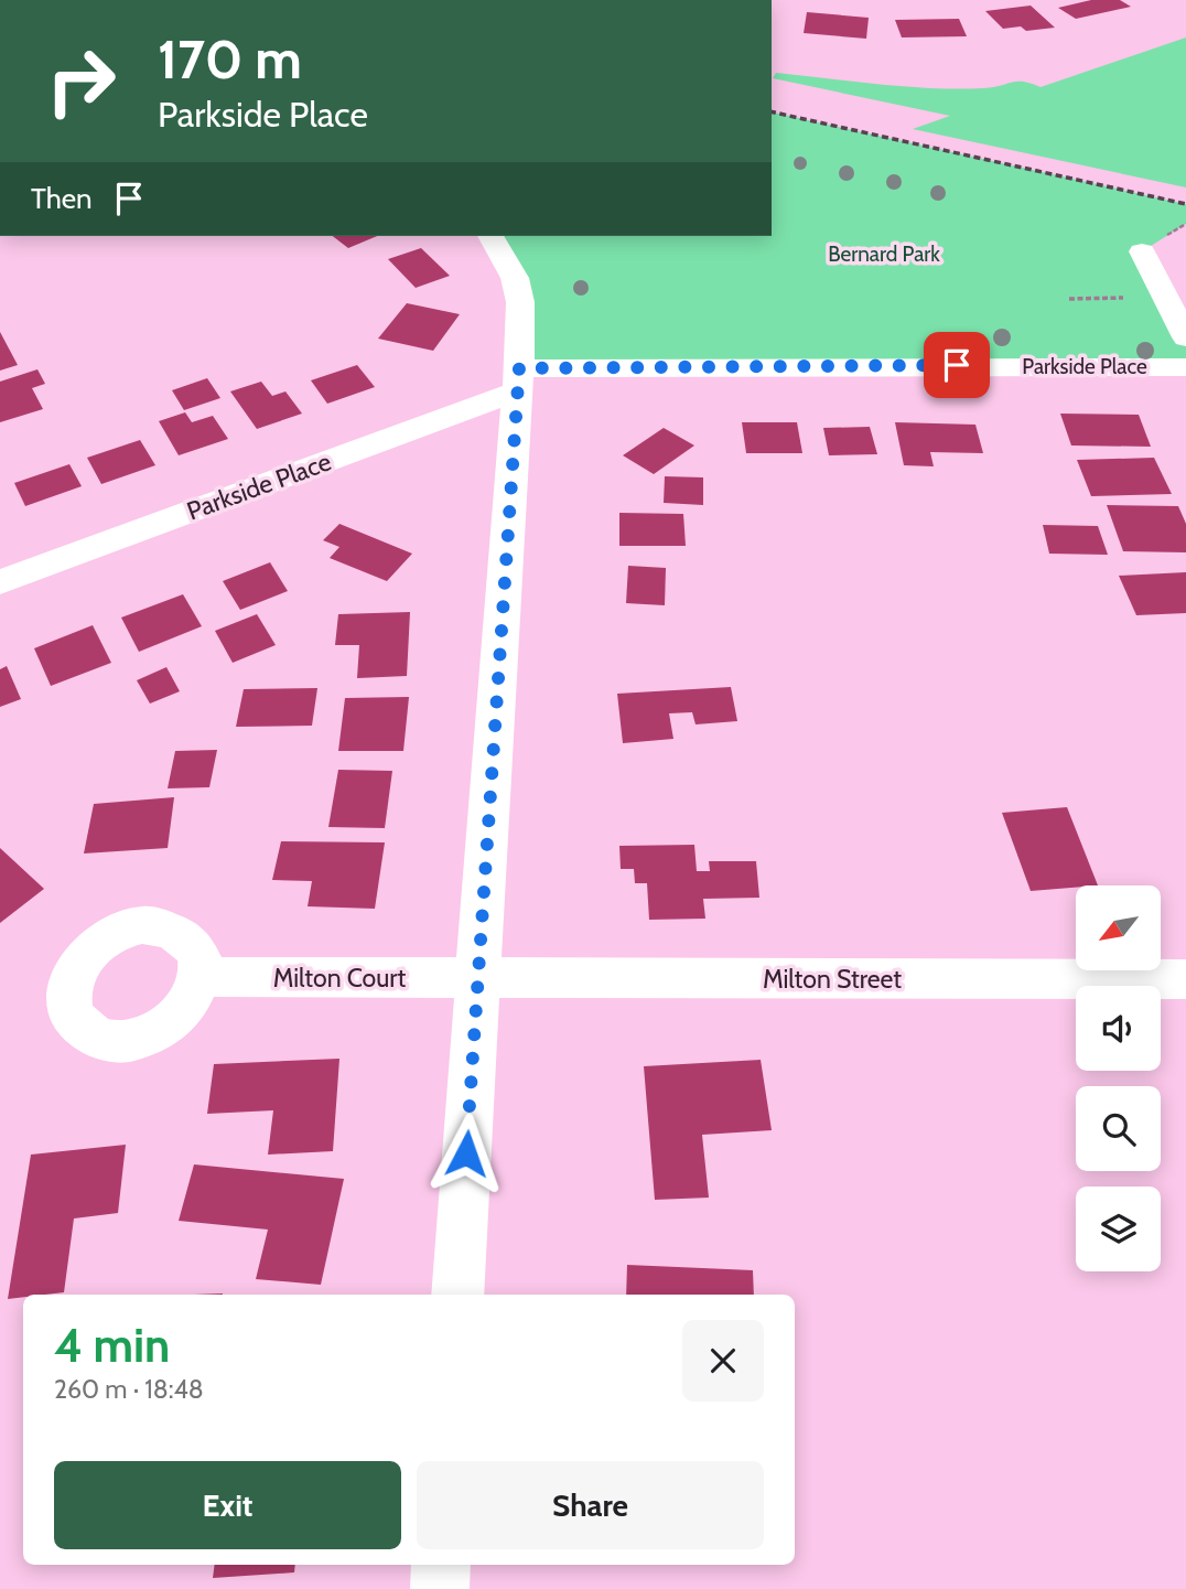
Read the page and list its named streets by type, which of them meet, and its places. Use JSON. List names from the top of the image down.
{
  "streets": {
    "street": ["Parkside Place", "Milton Court", "Milton Street"]
  },
  "crossings": [
    ["Milton Court", "Milton Street"]
  ],
  "parks": ["Bernard Park"],
  "north": "bottom left",
  "page": {
    "turn": ["170 m", "Parkside Place"],
    "then": "Then",
    "heading": ["4 min", "260 m · 18:48"],
    "buttons": ["Exit", "Share"]
  }
}
